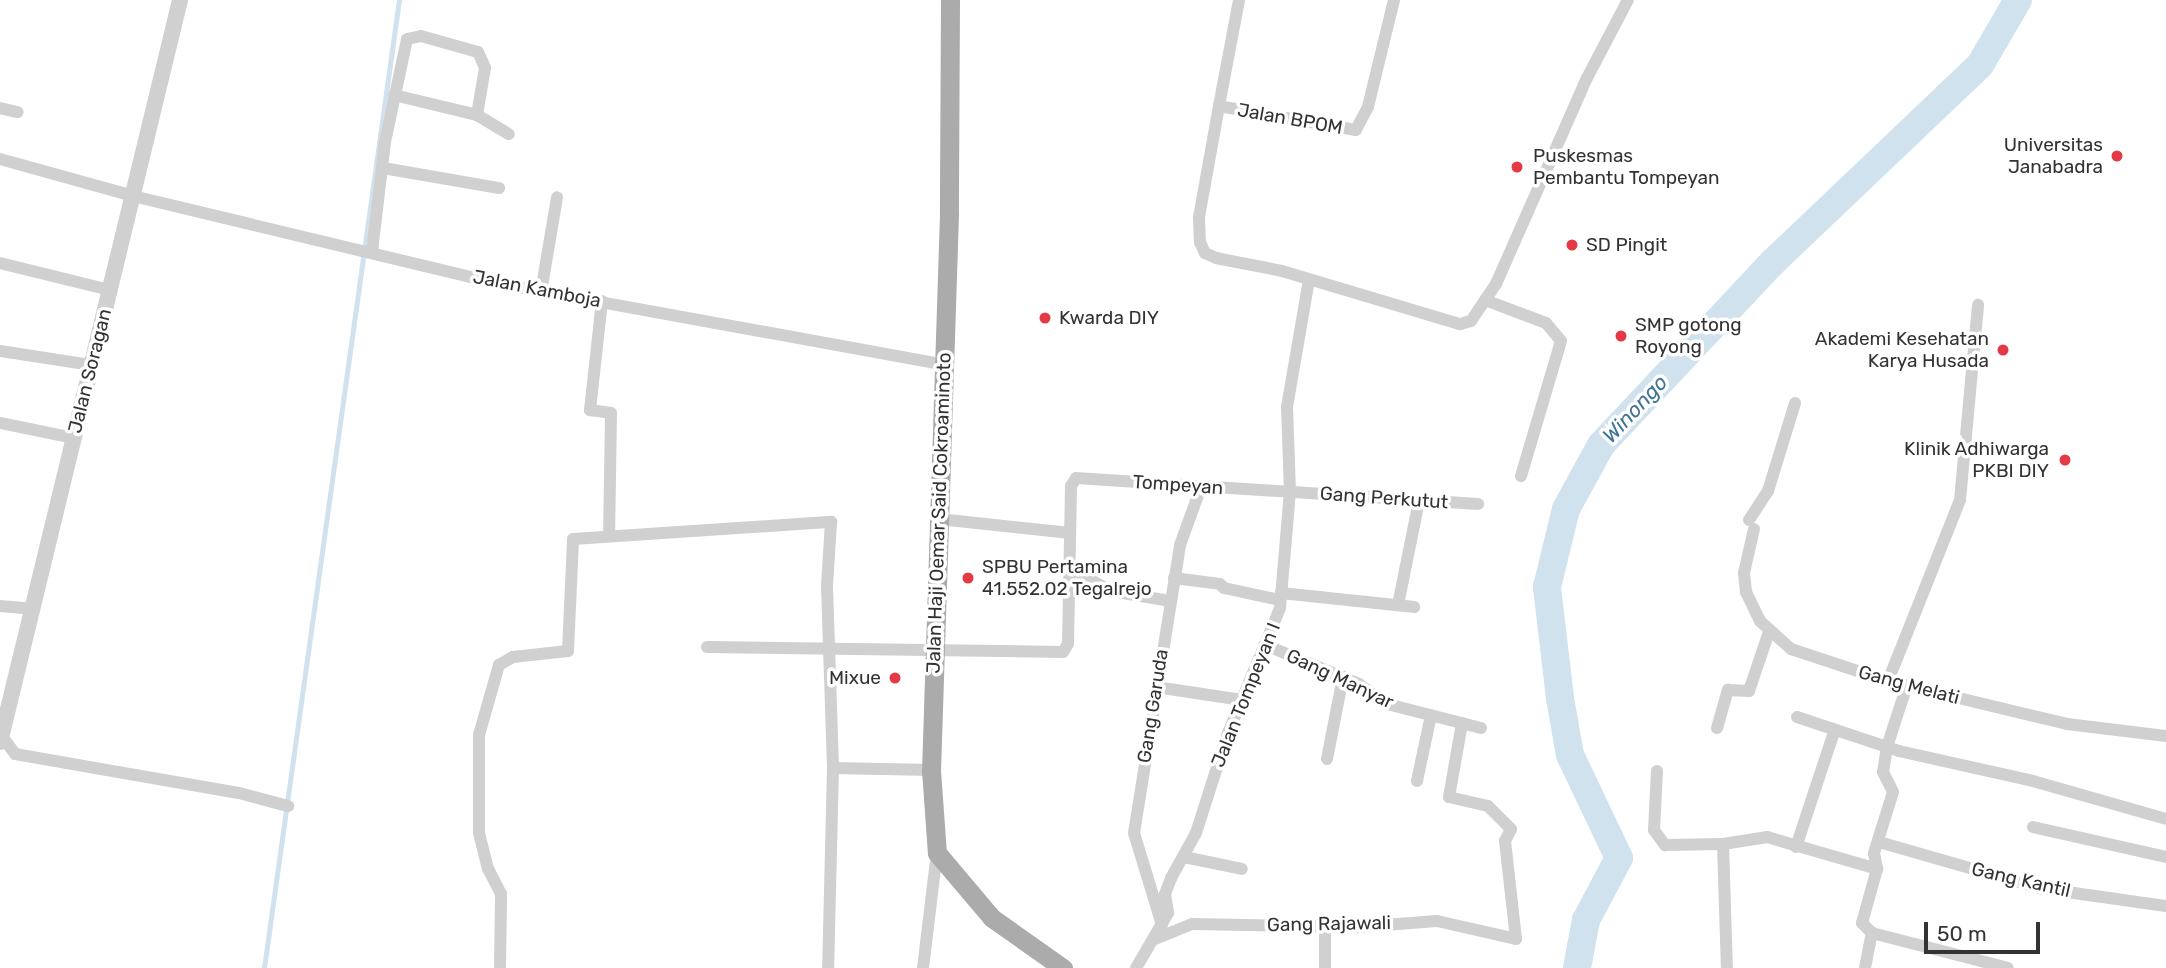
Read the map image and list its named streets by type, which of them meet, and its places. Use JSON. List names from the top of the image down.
{
  "streets": {
    "main road": ["Jalan Haji Oemar Said Cokroaminoto"],
    "street": [
      "Jalan BPOM",
      "Jalan Kamboja",
      "Jalan Soragan",
      "Tompeyan",
      "Gang Perkutut",
      "Gang Manyar",
      "Gang Melati",
      "Jalan Tompeyan I",
      "Gang Garuda",
      "Gang Kantil",
      "Gang Rajawali"
    ]
  },
  "crossings": [
    ["Jalan BPOM", "Jalan Tompeyan I"],
    ["Jalan Kamboja", "Jalan Soragan"],
    ["Jalan Kamboja", "Jalan Haji Oemar Said Cokroaminoto"],
    ["Tompeyan", "Gang Perkutut"],
    ["Tompeyan", "Jalan Tompeyan I"],
    ["Tompeyan", "Gang Garuda"],
    ["Gang Perkutut", "Jalan Tompeyan I"],
    ["Gang Manyar", "Jalan Tompeyan I"],
    ["Gang Manyar", "Gang Rajawali"],
    ["Jalan Tompeyan I", "Gang Garuda"],
    ["Jalan Tompeyan I", "Gang Rajawali"]
  ],
  "water": ["Winongo"],
  "places": [
    "Universitas Janabadra",
    "Puskesmas Pembantu Tompeyan",
    "SD Pingit",
    "Kwarda DIY",
    "SMP gotong Royong",
    "Akademi Kesehatan Karya Husada",
    "Klinik Adhiwarga PKBI DIY",
    "SPBU Pertamina 41.552.02 Tegalrejo",
    "Mixue"
  ],
  "scale_bar": "50 m"
}
